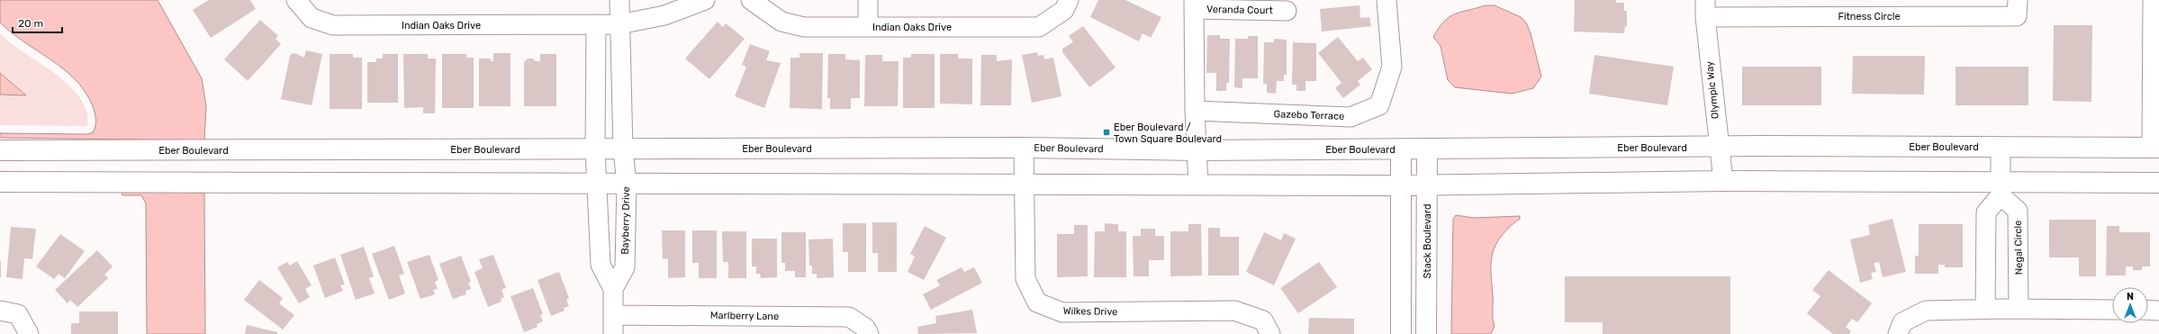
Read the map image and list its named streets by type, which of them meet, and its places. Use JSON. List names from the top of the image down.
{
  "streets": {
    "street": [
      "Veranda Court",
      "Fitness Circle",
      "Indian Oaks Drive",
      "Olympic Way",
      "Gazebo Terrace",
      "Eber Boulevard",
      "Bayberry Drive",
      "Stack Boulevard",
      "Negal Circle",
      "Wilkes Drive",
      "Marlberry Lane"
    ]
  },
  "crossings": [
    ["Fitness Circle", "Olympic Way"],
    ["Olympic Way", "Eber Boulevard"],
    ["Eber Boulevard", "Bayberry Drive"],
    ["Eber Boulevard", "Stack Boulevard"],
    ["Eber Boulevard", "Wilkes Drive"]
  ],
  "places": {
    "transit": ["Eber Boulevard / Town Square Boulevard"]
  },
  "scale_bar": "20 m",
  "north": "top"
}
